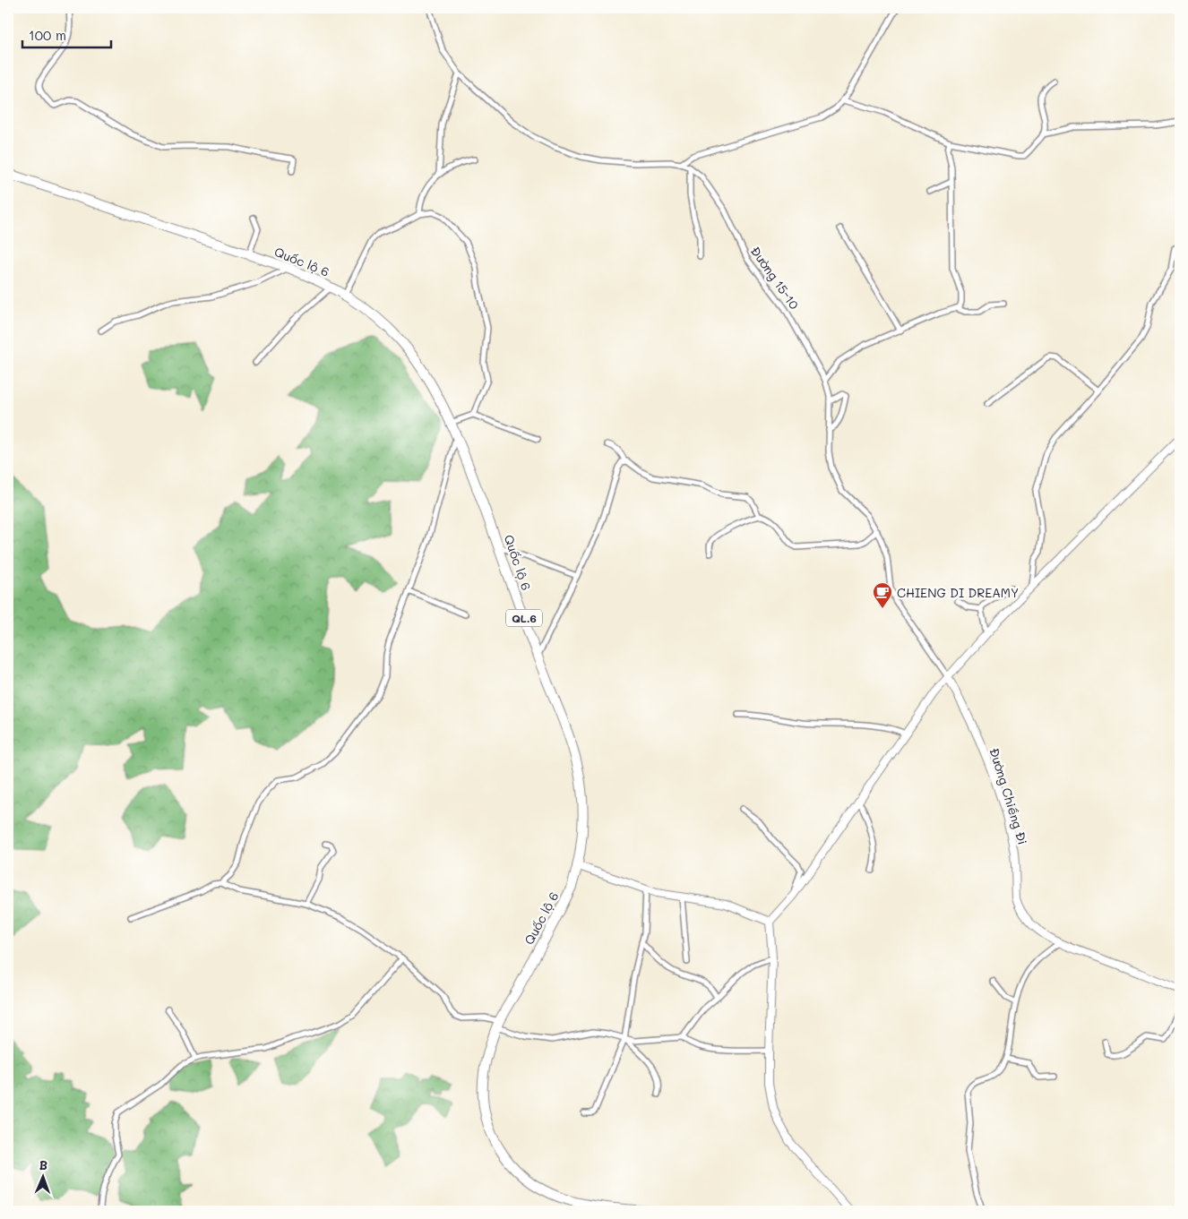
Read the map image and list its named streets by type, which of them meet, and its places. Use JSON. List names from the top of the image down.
{
  "streets": {
    "highway": ["Quốc lộ 6", "QL.6"],
    "street": ["Đường 15-10", "Đường Chiềng Đi"]
  },
  "crossings": [
    ["Đường 15-10", "Đường Chiềng Đi"]
  ],
  "places": {
    "cafe": ["CHIENG DI DREAMY"]
  },
  "scale_bar": "100 m",
  "north": "top"
}
